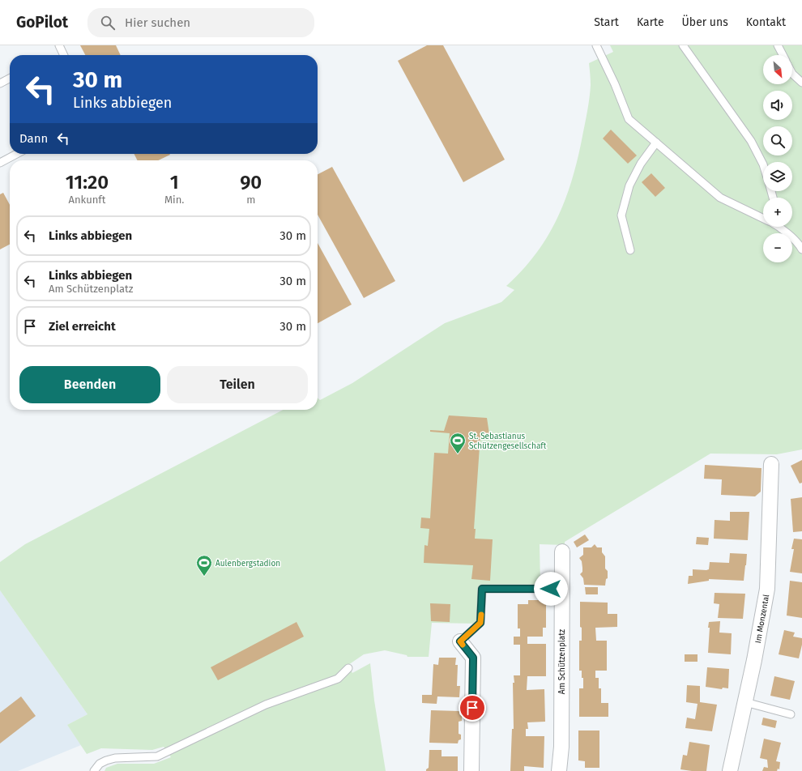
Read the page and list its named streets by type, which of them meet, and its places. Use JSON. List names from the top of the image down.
{
  "streets": {
    "street": ["Im Monzental", "Am Schützenplatz"]
  },
  "places": {
    "sports": ["St. Sebastianus Schützengesellschaft", "Aulenbergstadion"]
  },
  "north": "bottom right",
  "page": {
    "header": "GoPilot",
    "search": "Hier suchen",
    "nav": [
      "Start",
      "Karte",
      "Über uns",
      "Kontakt"
    ],
    "map_buttons": ["+", "−"],
    "turn": ["30 m", "Links abbiegen"],
    "then": "Dann",
    "eta": [
      "11:20",
      "Ankunft",
      "1",
      "Min.",
      "90",
      "m"
    ],
    "list": [
      {
        "name": "Links abbiegen",
        "value": "30 m"
      },
      {
        "name": "Links abbiegen",
        "note": "Am Schützenplatz",
        "value": "30 m"
      },
      {
        "name": "Ziel erreicht",
        "value": "30 m"
      }
    ],
    "buttons": ["Beenden", "Teilen"]
  }
}
